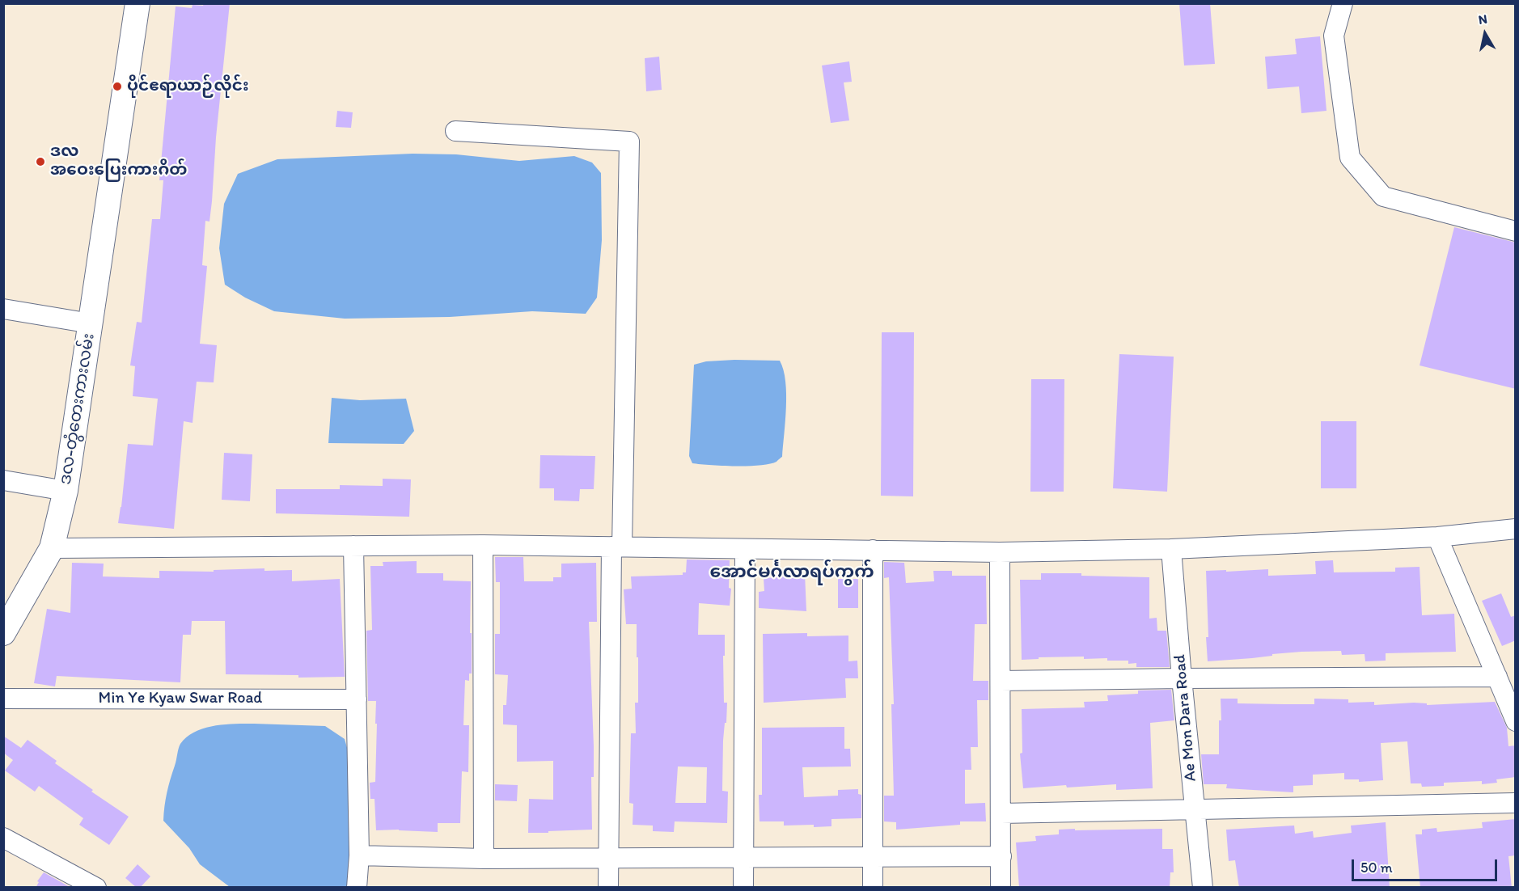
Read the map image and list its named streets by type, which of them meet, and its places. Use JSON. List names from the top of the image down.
{
  "streets": {
    "main road": ["ဒလ-တွံတေးကားလမ်း"],
    "street": ["Min Ye Kyaw Swar Road", "Ae Mon Dara Road"]
  },
  "districts": ["အောင်မင်္ဂလာရပ်ကွက်"],
  "places": ["ပိုင်ဧရာယာဉ်လိုင်း", "ဒလ အဝေးပြေးကားဂိတ်"],
  "scale_bar": "50 m",
  "north": "top"
}
